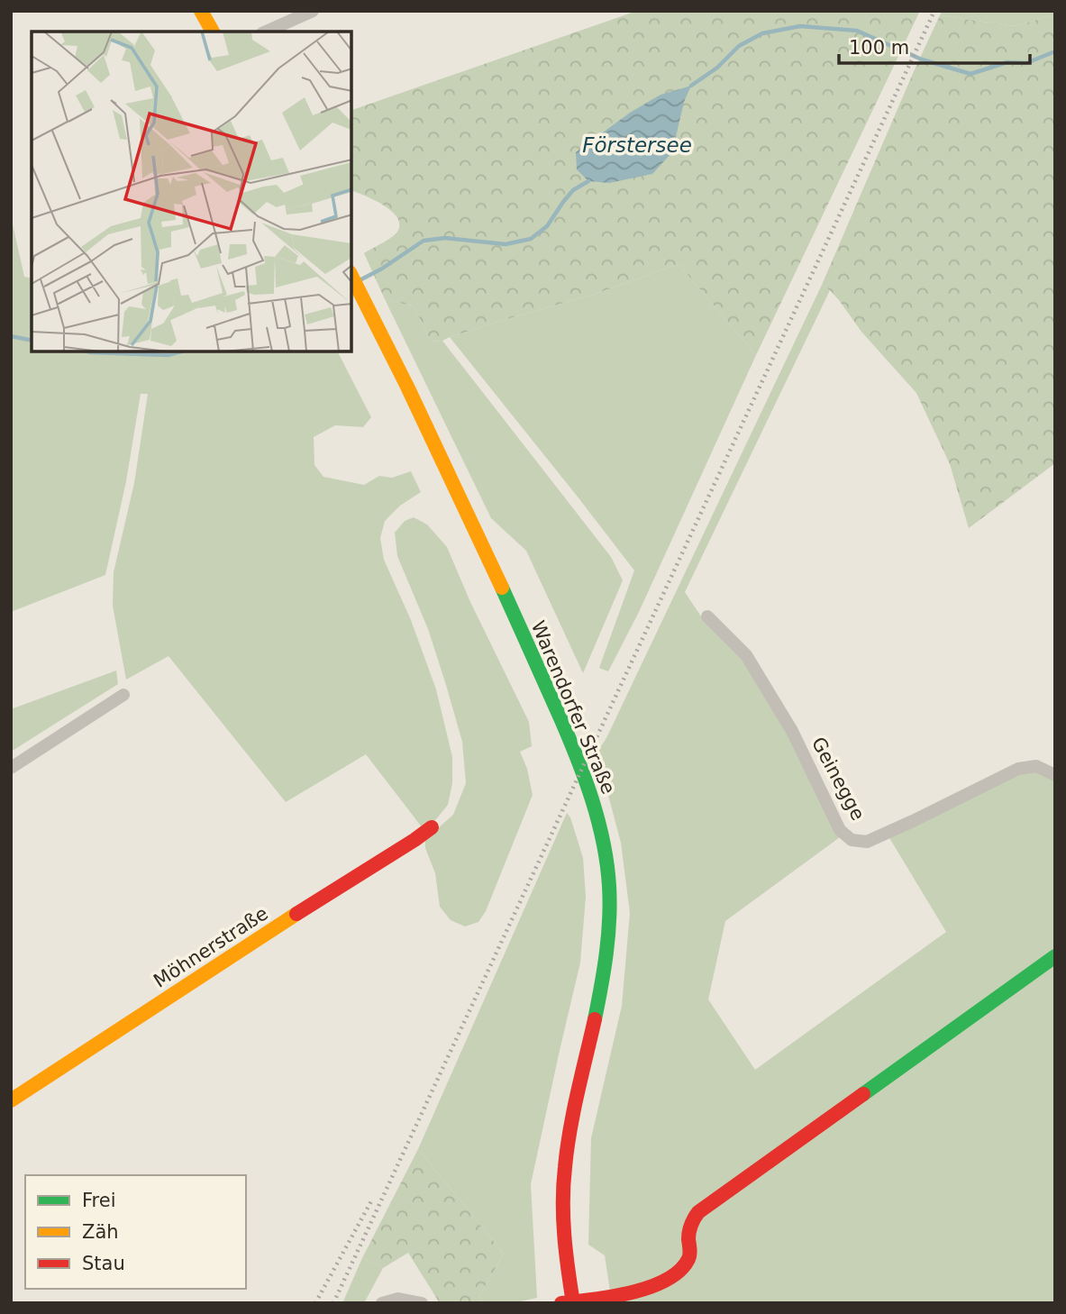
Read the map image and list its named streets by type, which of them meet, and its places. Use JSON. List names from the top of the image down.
{
  "streets": {
    "street": ["Warendorfer Straße", "Geinegge", "Möhnerstraße"]
  },
  "water": ["Förstersee"],
  "legend": ["Frei", "Zäh", "Stau"],
  "scale_bar": "100 m"
}
